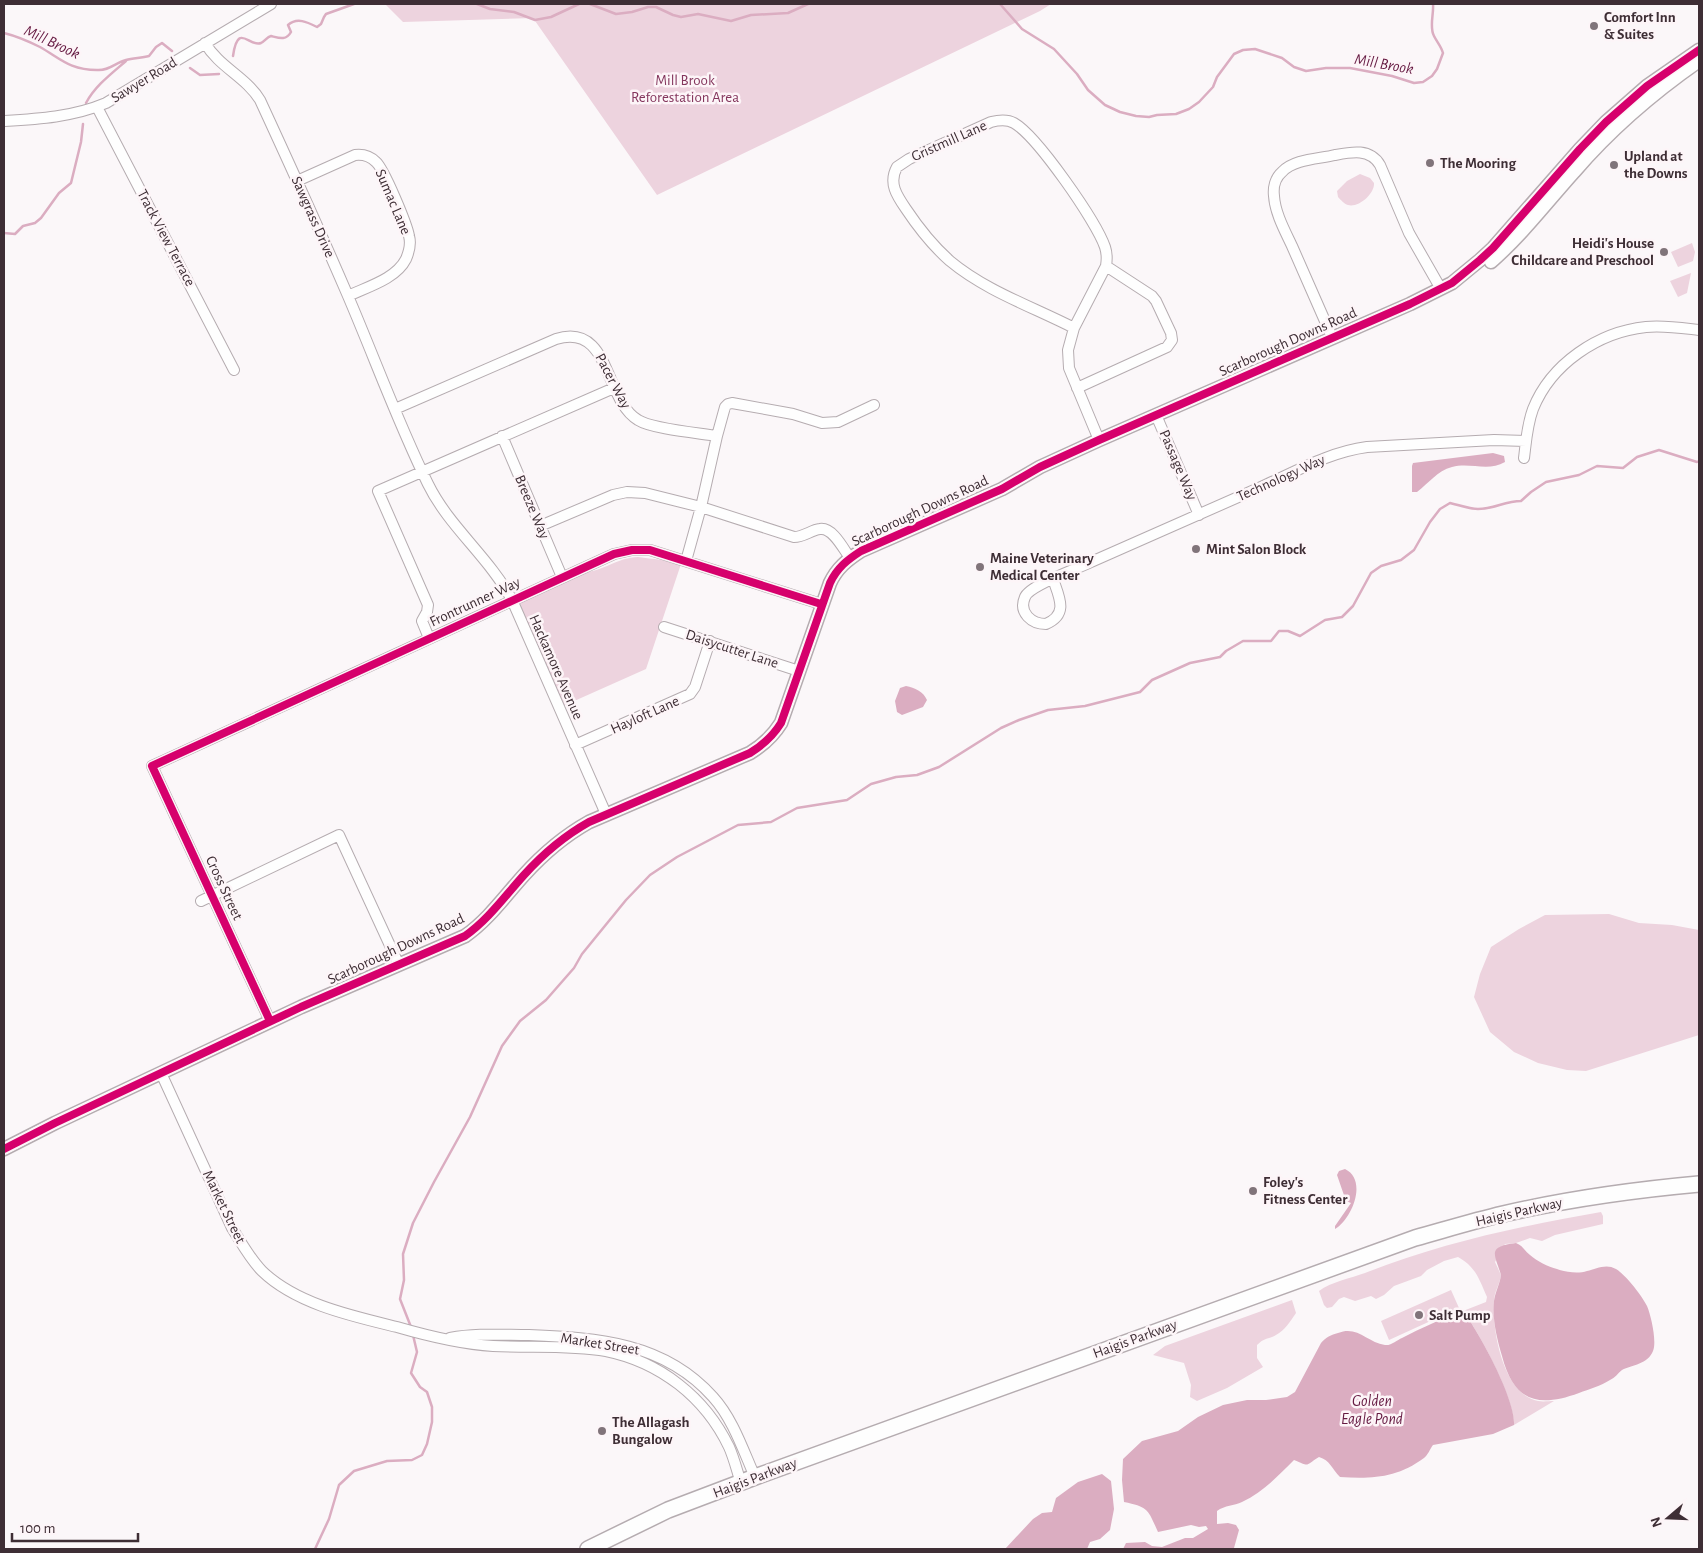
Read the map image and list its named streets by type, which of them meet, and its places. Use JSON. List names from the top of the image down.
{
  "streets": {
    "main road": ["Haigis Parkway"],
    "street": [
      "Sawyer Road",
      "Gristmill Lane",
      "Sumac Lane",
      "Sawgrass Drive",
      "Track View Terrace",
      "Scarborough Downs Road",
      "Pacer Way",
      "Passage Way",
      "Technology Way",
      "Breeze Way",
      "Frontrunner Way",
      "Daisycutter Lane",
      "Hackamore Avenue",
      "Hayloft Lane",
      "Cross Street",
      "Market Street"
    ]
  },
  "crossings": [
    ["Sawyer Road", "Sawgrass Drive"],
    ["Sawyer Road", "Track View Terrace"],
    ["Sumac Lane", "Sawgrass Drive"],
    ["Sawgrass Drive", "Pacer Way"],
    ["Sawgrass Drive", "Hackamore Avenue"],
    ["Scarborough Downs Road", "Passage Way"],
    ["Scarborough Downs Road", "Frontrunner Way"],
    ["Scarborough Downs Road", "Daisycutter Lane"],
    ["Scarborough Downs Road", "Hackamore Avenue"],
    ["Scarborough Downs Road", "Cross Street"],
    ["Scarborough Downs Road", "Market Street"],
    ["Pacer Way", "Hackamore Avenue"],
    ["Passage Way", "Technology Way"],
    ["Breeze Way", "Frontrunner Way"],
    ["Frontrunner Way", "Hackamore Avenue"],
    ["Frontrunner Way", "Cross Street"],
    ["Daisycutter Lane", "Hayloft Lane"],
    ["Hackamore Avenue", "Hayloft Lane"],
    ["Market Street", "Haigis Parkway"]
  ],
  "water": ["Mill Brook", "Golden Eagle Pond"],
  "parks": ["Mill Brook Reforestation Area"],
  "places": [
    "Comfort Inn & Suites",
    "The Mooring",
    "Upland at the Downs",
    "Heidi's House Childcare and Preschool",
    "Mint Salon Block",
    "Maine Veterinary Medical Center",
    "Foley's Fitness Center",
    "Salt Pump",
    "The Allagash Bungalow"
  ],
  "scale_bar": "100 m",
  "north": "left"
}
